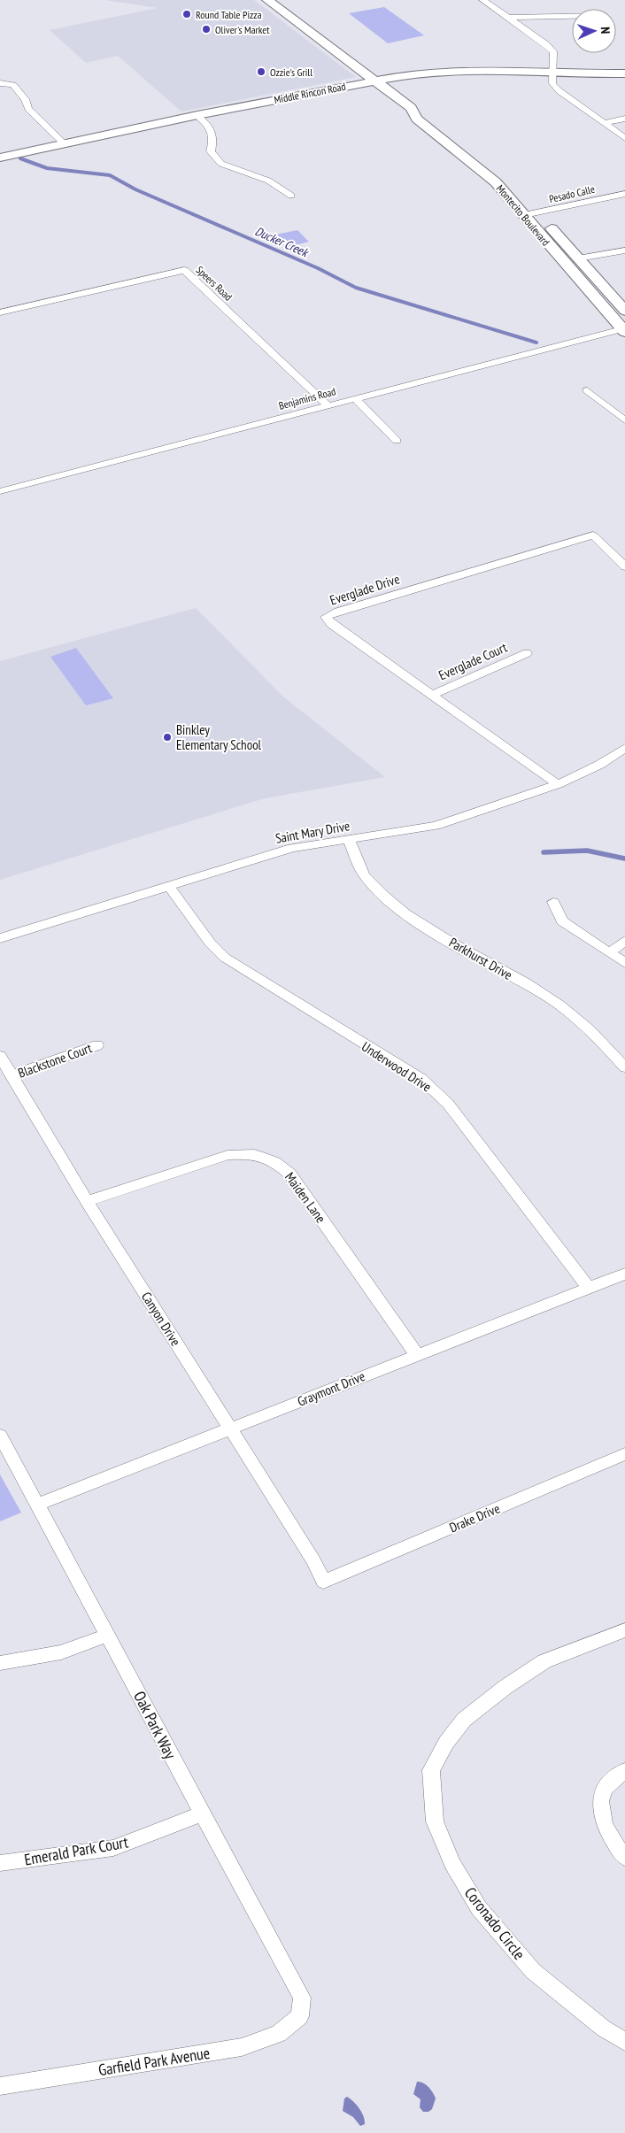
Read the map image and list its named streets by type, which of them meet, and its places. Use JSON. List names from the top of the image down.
{
  "streets": {
    "main road": ["Middle Rincon Road", "Montecito Boulevard"],
    "street": [
      "Pesado Calle",
      "Speers Road",
      "Benjamins Road",
      "Everglade Drive",
      "Everglade Court",
      "Saint Mary Drive",
      "Parkhurst Drive",
      "Blackstone Court",
      "Underwood Drive",
      "Maiden Lane",
      "Canyon Drive",
      "Graymont Drive",
      "Drake Drive",
      "Oak Park Way",
      "Emerald Park Court",
      "Coronado Circle",
      "Garfield Park Avenue"
    ]
  },
  "crossings": [
    ["Middle Rincon Road", "Montecito Boulevard"],
    ["Pesado Calle", "Montecito Boulevard"],
    ["Montecito Boulevard", "Benjamins Road"],
    ["Speers Road", "Benjamins Road"],
    ["Everglade Drive", "Everglade Court"],
    ["Everglade Drive", "Saint Mary Drive"],
    ["Saint Mary Drive", "Parkhurst Drive"],
    ["Saint Mary Drive", "Underwood Drive"],
    ["Blackstone Court", "Canyon Drive"],
    ["Underwood Drive", "Graymont Drive"],
    ["Maiden Lane", "Canyon Drive"],
    ["Maiden Lane", "Graymont Drive"],
    ["Canyon Drive", "Graymont Drive"],
    ["Canyon Drive", "Drake Drive"],
    ["Graymont Drive", "Oak Park Way"],
    ["Oak Park Way", "Emerald Park Court"],
    ["Oak Park Way", "Garfield Park Avenue"]
  ],
  "water": ["Ducker Creek"],
  "places": [
    "Round Table Pizza",
    "Oliver's Market",
    "Ozzie's Grill",
    "Binkley Elementary School"
  ],
  "north": "right"
}
